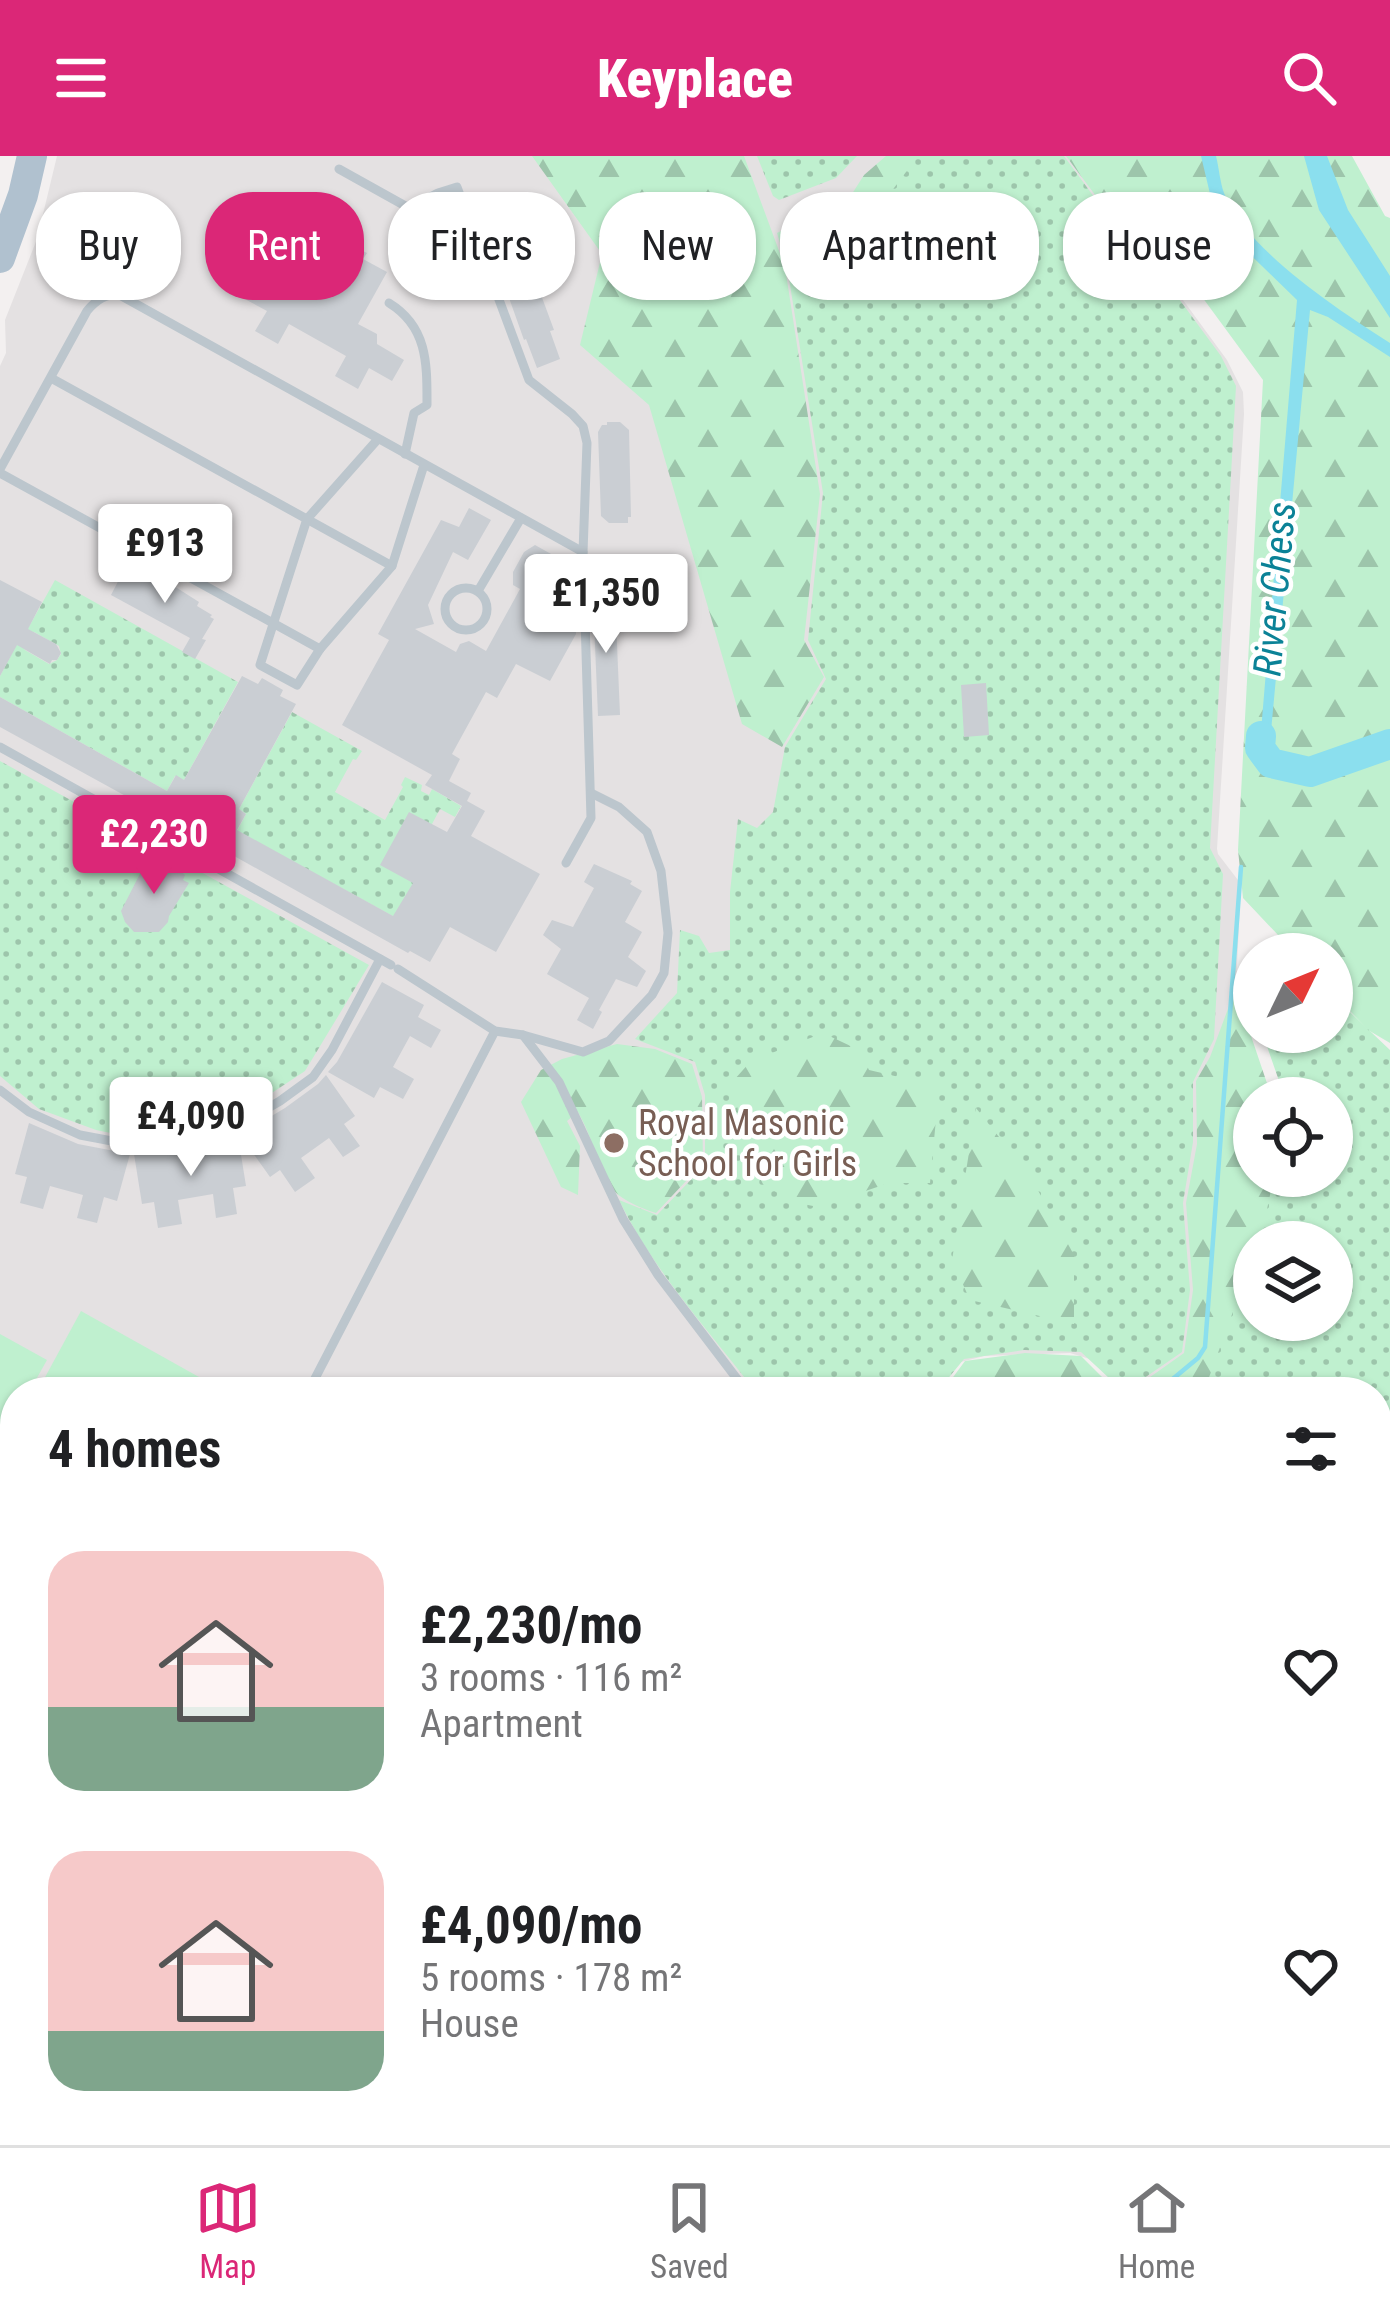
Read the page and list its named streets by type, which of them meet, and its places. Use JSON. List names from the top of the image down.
{
  "water": ["River Chess"],
  "places": ["Royal Masonic School for Girls"],
  "north": "top right",
  "page": {
    "header": "Keyplace",
    "chip": [
      "Buy",
      "Rent",
      "Filters",
      "New",
      "Apartment",
      "House"
    ],
    "price": [
      "£913",
      "£1,350",
      "£2,230",
      "£4,090"
    ],
    "heading": "4 homes",
    "list": [
      {
        "name": "£2,230/mo",
        "note": "3 rooms · 116 m² · Apartment"
      },
      {
        "name": "£4,090/mo",
        "note": "5 rooms · 178 m² · House"
      }
    ],
    "tabs": ["Map", "Saved", "Home"]
  }
}
